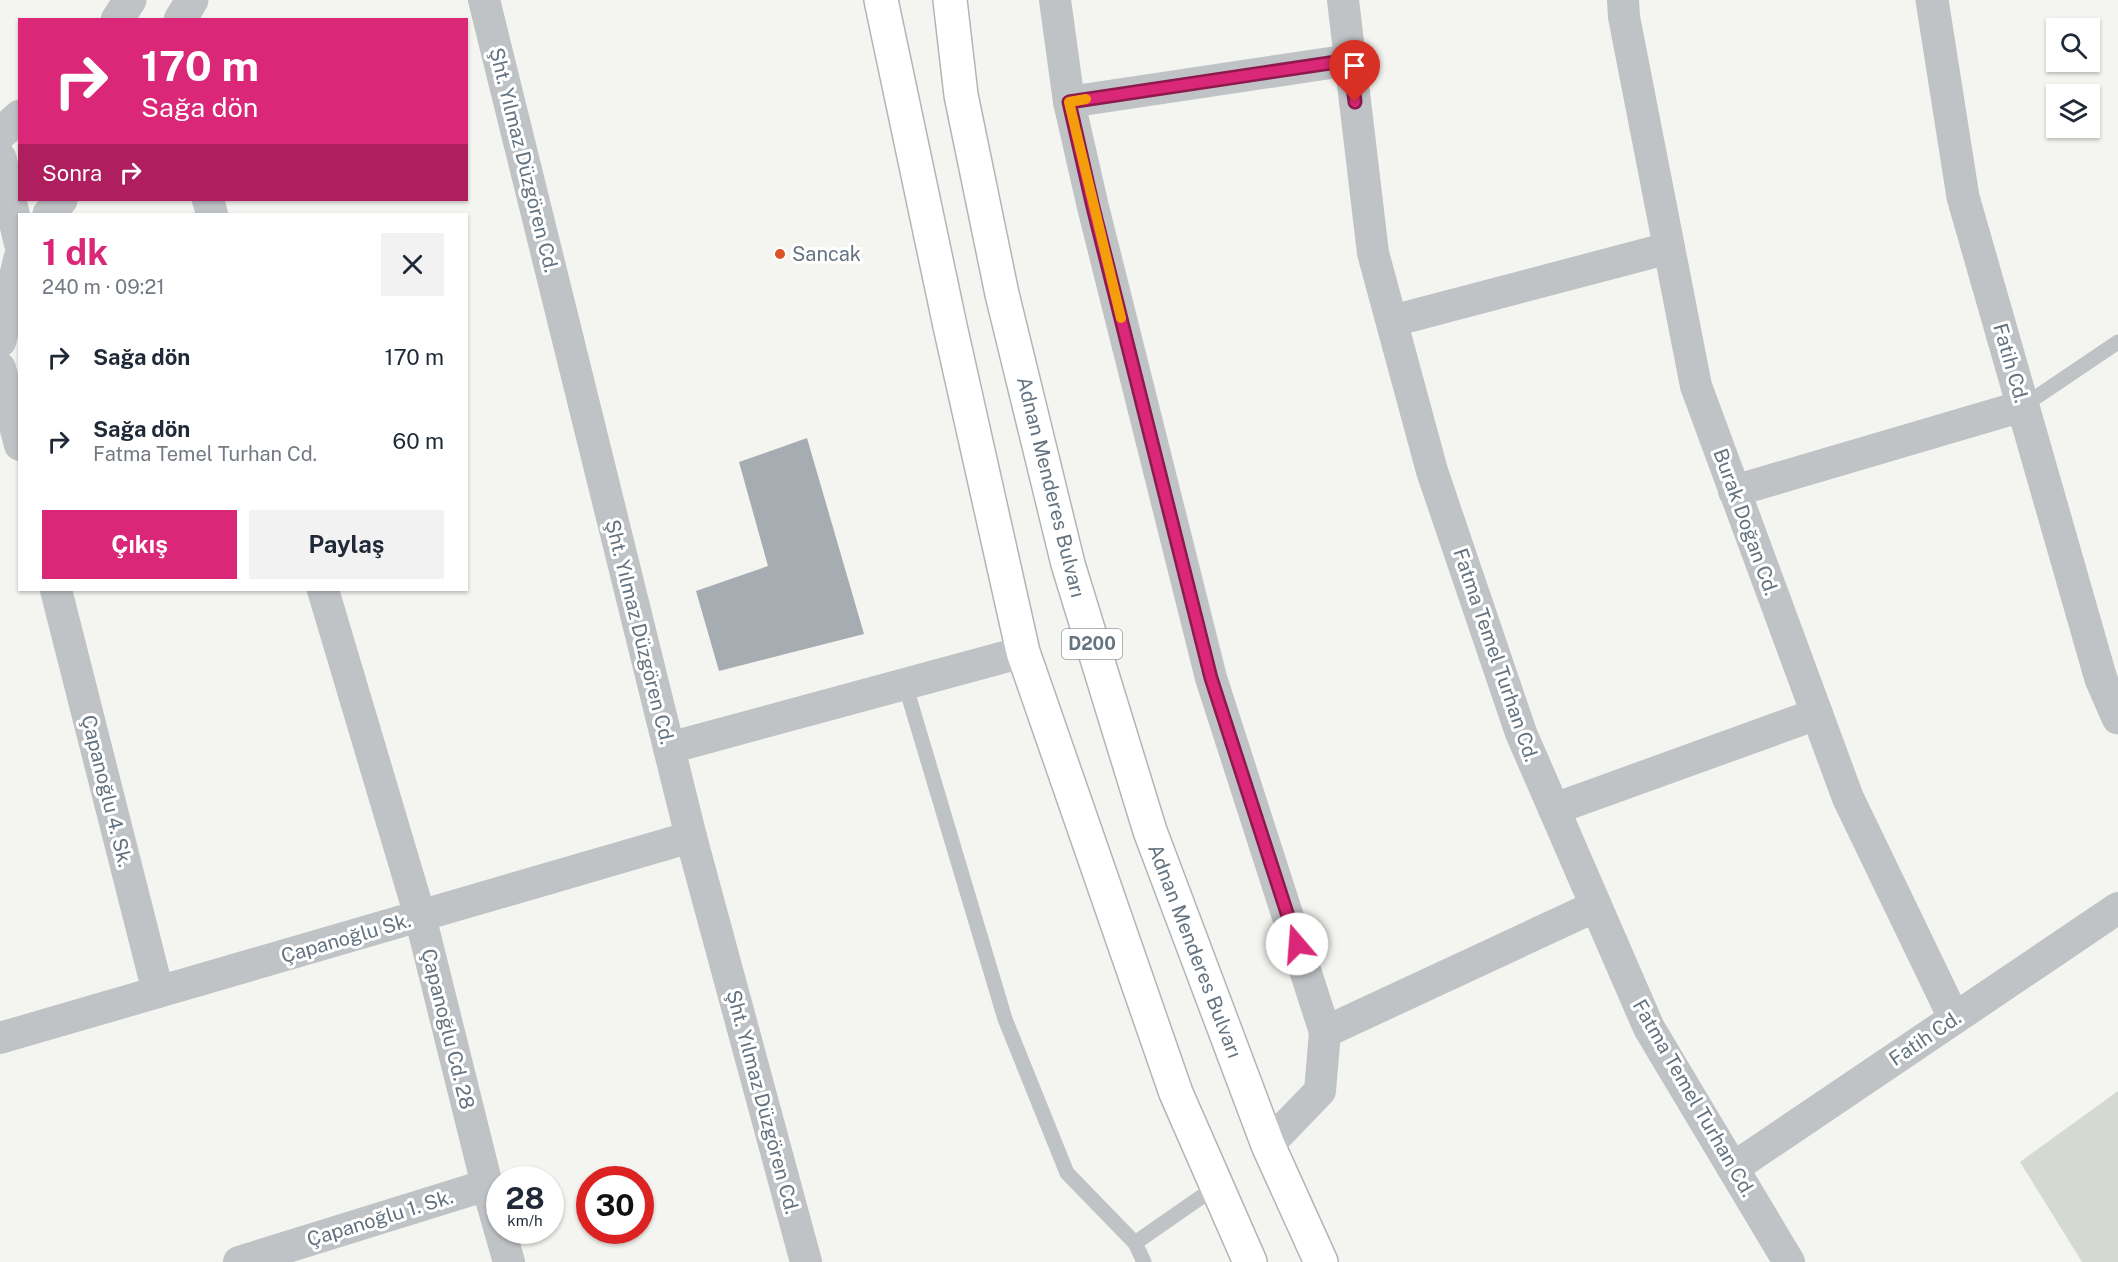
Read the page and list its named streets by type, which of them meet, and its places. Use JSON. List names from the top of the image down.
{
  "streets": {
    "highway": ["Adnan Menderes Bulvarı", "D200"],
    "street": [
      "Şht. Yılmaz Düzgören Cd.",
      "Fatih Cd.",
      "Burak Doğan Cd.",
      "Fatma Temel Turhan Cd.",
      "Çapanoğlu 4. Sk.",
      "Çapanoğlu Sk.",
      "Çapanoğlu Cd. 28",
      "Çapanoğlu 1. Sk."
    ]
  },
  "crossings": [
    ["Şht. Yılmaz Düzgören Cd.", "Çapanoğlu Sk."],
    ["Fatih Cd.", "Burak Doğan Cd."],
    ["Fatih Cd.", "Fatma Temel Turhan Cd."],
    ["Çapanoğlu 4. Sk.", "Çapanoğlu Sk."],
    ["Çapanoğlu Sk.", "Çapanoğlu Cd. 28"],
    ["Çapanoğlu Cd. 28", "Çapanoğlu 1. Sk."]
  ],
  "places": ["Sancak"],
  "page": {
    "turn": ["170 m", "Sağa dön"],
    "then": "Sonra",
    "heading": ["1 dk", "240 m · 09:21"],
    "list": [
      {
        "name": "Sağa dön",
        "value": "170 m"
      },
      {
        "name": "Sağa dön",
        "note": "Fatma Temel Turhan Cd.",
        "value": "60 m"
      }
    ],
    "buttons": ["Çıkış", "Paylaş"],
    "speed": "28 km/h",
    "limit": "30"
  }
}
